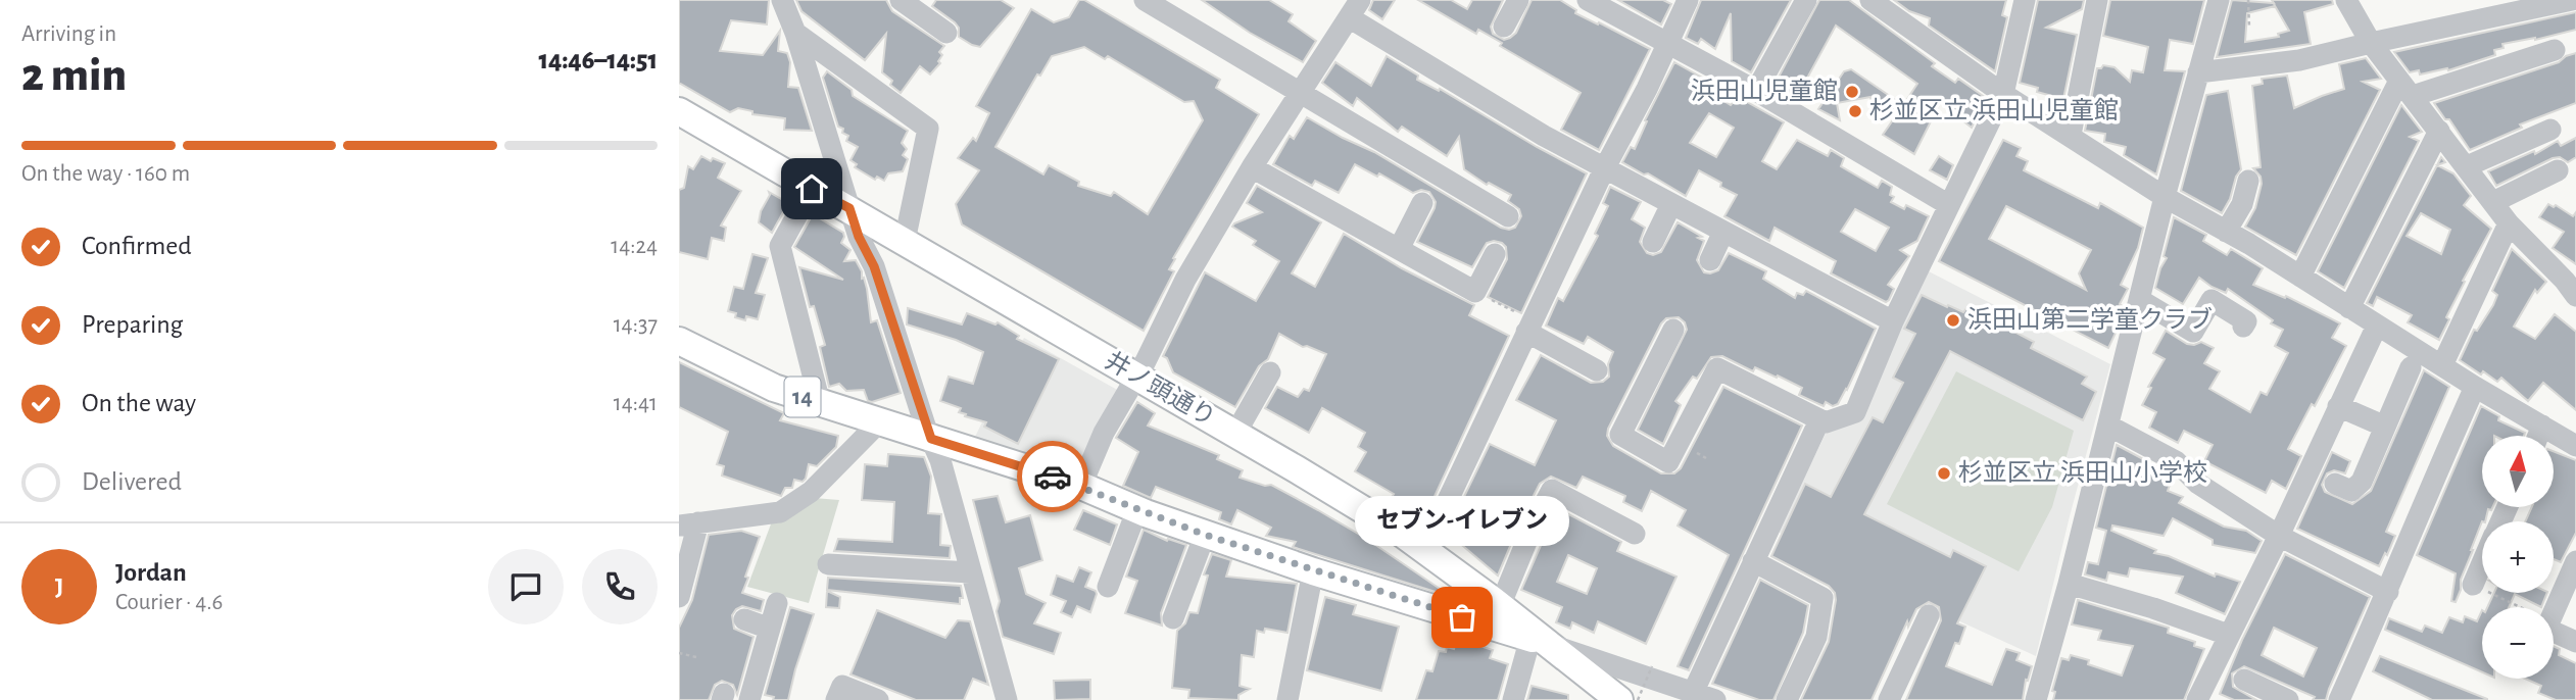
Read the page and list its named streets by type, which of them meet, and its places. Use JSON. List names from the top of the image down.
{
  "streets": {
    "main road": ["井ノ頭通り", "14"]
  },
  "crossings": [
    ["井ノ頭通り", "14"]
  ],
  "places": [
    "浜田山児童館",
    "杉並区立 浜田山児童館",
    "浜田山第二学童クラブ",
    "杉並区立 浜田山小学校",
    "セブン-イレブン"
  ],
  "north": "top",
  "page": {
    "heading": ["2 min", "Arriving in", "14:46–14:51"],
    "panel": ["Jordan", "Courier · 4.6"],
    "bar": "On the way · 160 m",
    "list": [
      ["Confirmed", "14:24"],
      ["Preparing", "14:37"],
      ["On the way", "14:41"],
      "Delivered"
    ],
    "map_buttons": ["+", "−"],
    "bubble": "セブン-イレブン",
    "round": "J"
  }
}
